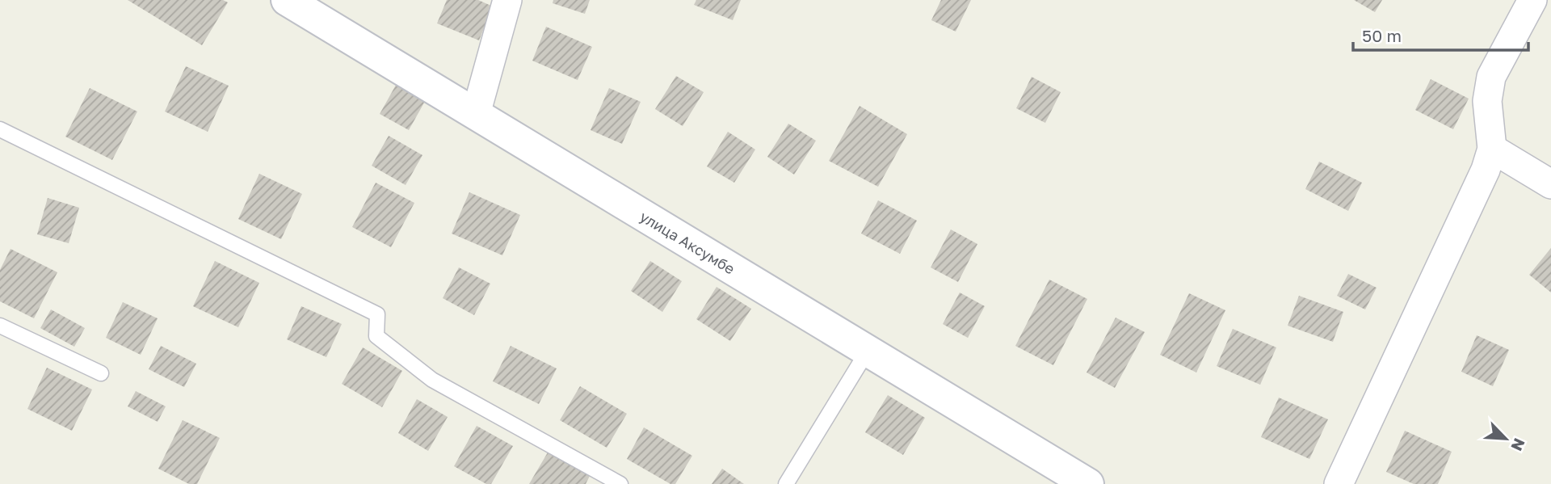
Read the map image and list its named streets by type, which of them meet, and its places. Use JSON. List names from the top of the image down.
{
  "streets": {
    "main road": ["улица Аксумбе"]
  },
  "scale_bar": "50 m",
  "north": "bottom right"
}
